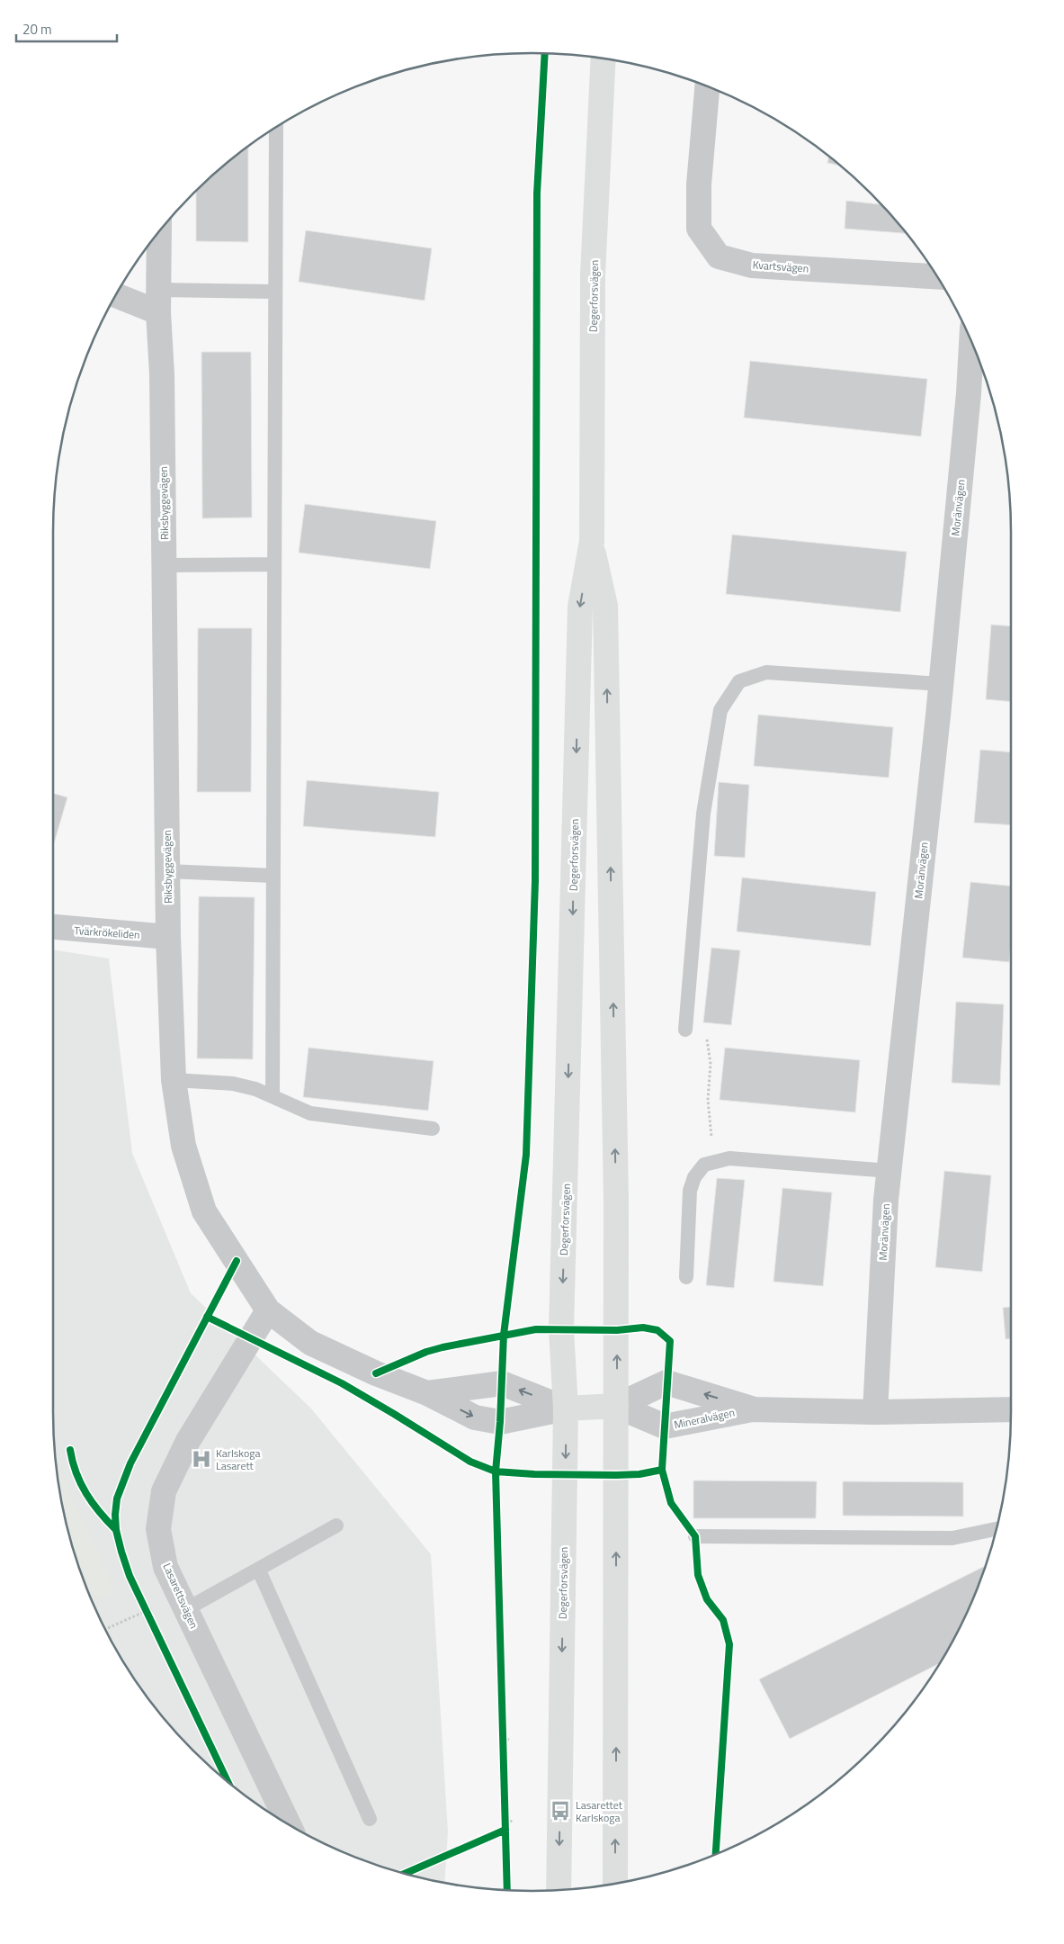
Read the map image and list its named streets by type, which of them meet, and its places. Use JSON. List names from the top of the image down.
{
  "streets": {
    "main road": ["Degerforsvägen"],
    "street": [
      "Kvartsvägen",
      "Riksbyggevägen",
      "Moränvägen",
      "Tvärkrökeliden",
      "Mineralvägen",
      "Lasarettsvägen"
    ]
  },
  "crossings": [
    ["Degerforsvägen", "Riksbyggevägen"],
    ["Degerforsvägen", "Mineralvägen"],
    ["Riksbyggevägen", "Tvärkrökeliden"],
    ["Riksbyggevägen", "Lasarettsvägen"],
    ["Moränvägen", "Mineralvägen"]
  ],
  "places": {
    "hospital": ["Karlskoga Lasarett"],
    "bus stop": ["Lasarettet Karlskoga"]
  },
  "scale_bar": "20 m"
}
